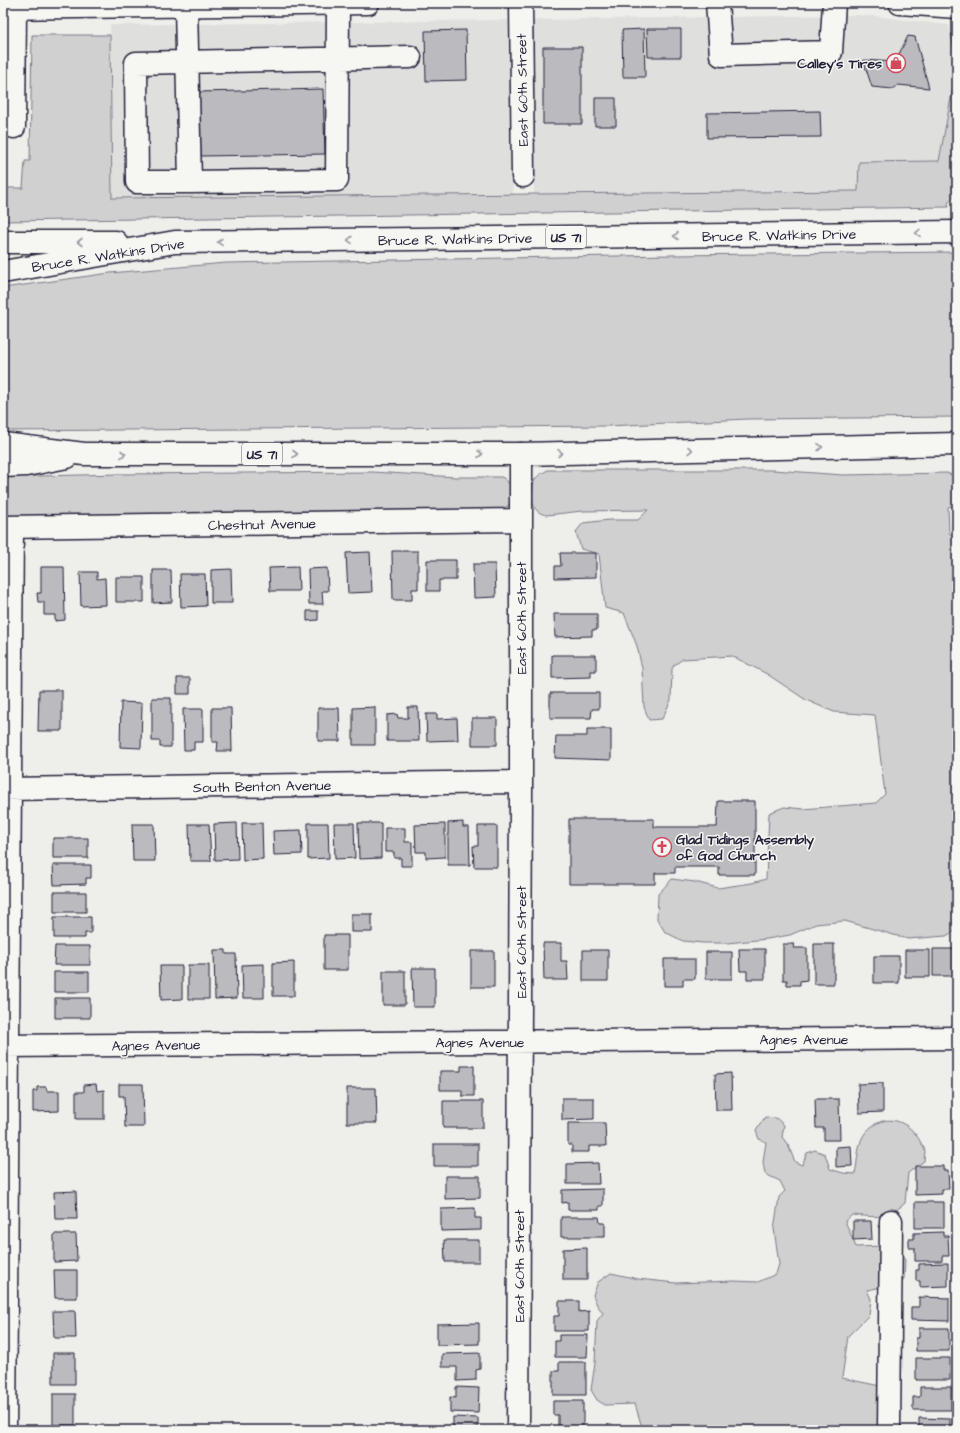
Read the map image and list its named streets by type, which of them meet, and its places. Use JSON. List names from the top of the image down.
{
  "streets": {
    "main road": [
      "East 60th Street",
      "Bruce R. Watkins Drive",
      "US 71",
      "Chestnut Avenue",
      "South Benton Avenue",
      "Agnes Avenue"
    ]
  },
  "crossings": [
    ["East 60th Street", "US 71"],
    ["East 60th Street", "Chestnut Avenue"],
    ["East 60th Street", "South Benton Avenue"],
    ["East 60th Street", "Agnes Avenue"]
  ],
  "one_way": ["Bruce R. Watkins Drive"],
  "places": {
    "shop": ["Calley's Tires"],
    "church": ["Glad Tidings Assembly of God Church"]
  }
}
